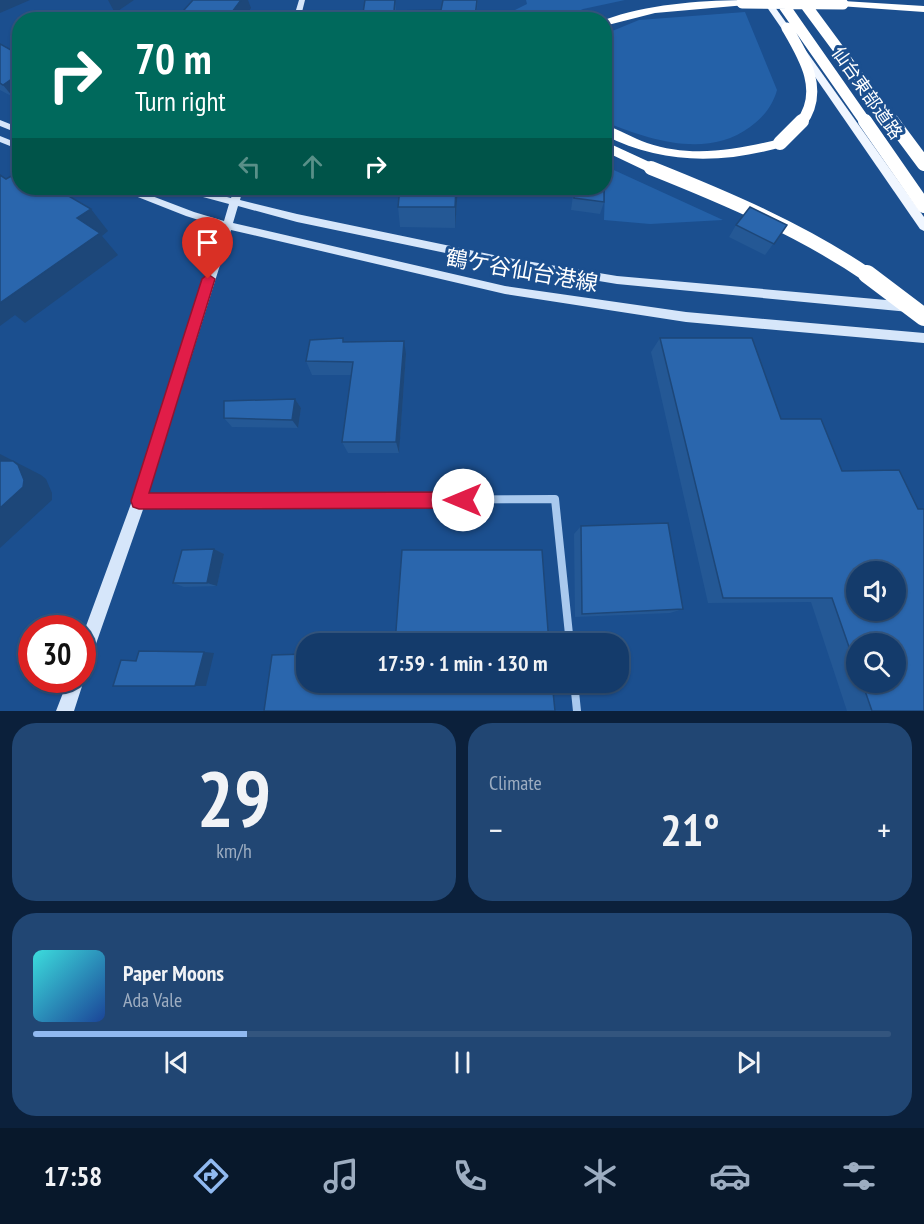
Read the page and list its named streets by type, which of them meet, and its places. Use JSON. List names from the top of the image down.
{
  "streets": {
    "highway": ["仙台東部道路"],
    "street": ["鶴ケ谷仙台港線"]
  },
  "page": {
    "turn": ["70 m", "Turn right"],
    "limit": "30",
    "trip": "17:59 · 1 min · 130 m",
    "tile": [
      ["29", "km/h"],
      "Climate"
    ],
    "heat": ["−", "21°", "+"],
    "song": ["Paper Moons", "Ada Vale"],
    "tabs": "17:58"
  }
}
